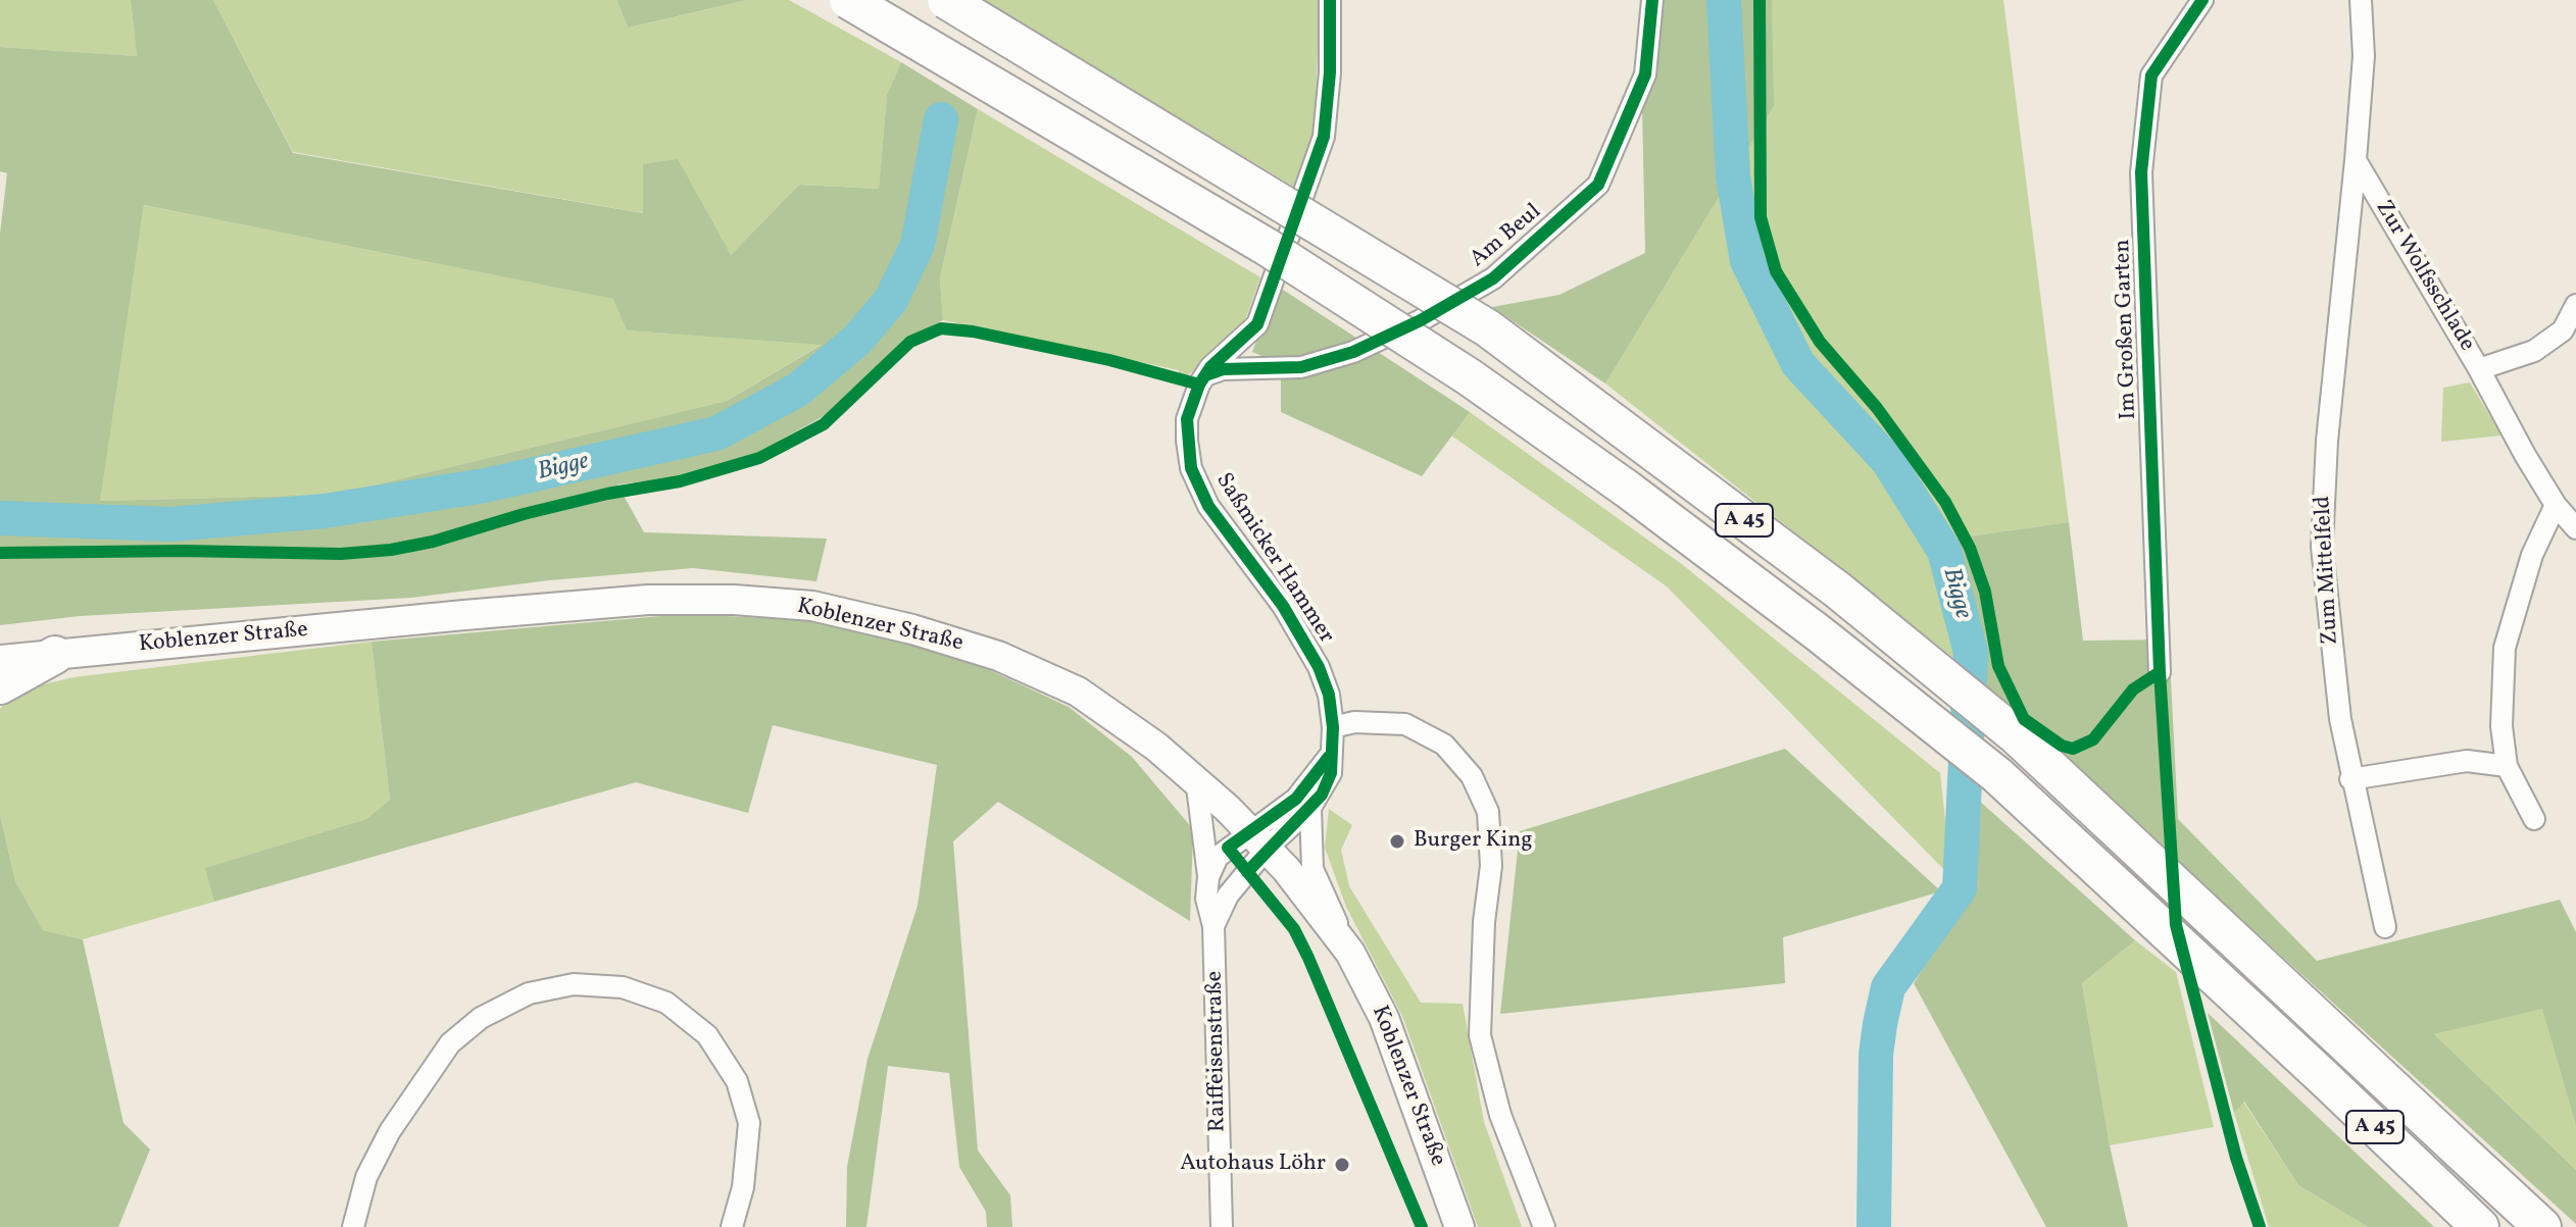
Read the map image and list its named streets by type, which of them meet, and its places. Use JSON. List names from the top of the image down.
{
  "streets": {
    "highway": ["A 45"],
    "main road": ["Koblenzer Straße"],
    "street": [
      "Am Beul",
      "Zur Wolfsschlade",
      "Im Großen Garten",
      "Saßmicker Hammer",
      "Zum Mittelfeld",
      "Raiffeisenstraße"
    ]
  },
  "crossings": [
    ["Am Beul", "Saßmicker Hammer"],
    ["Zur Wolfsschlade", "Zum Mittelfeld"],
    ["Saßmicker Hammer", "Koblenzer Straße"],
    ["Saßmicker Hammer", "Raiffeisenstraße"],
    ["Koblenzer Straße", "Raiffeisenstraße"]
  ],
  "water": ["Bigge"],
  "places": ["Burger King", "Autohaus Löhr"]
}
